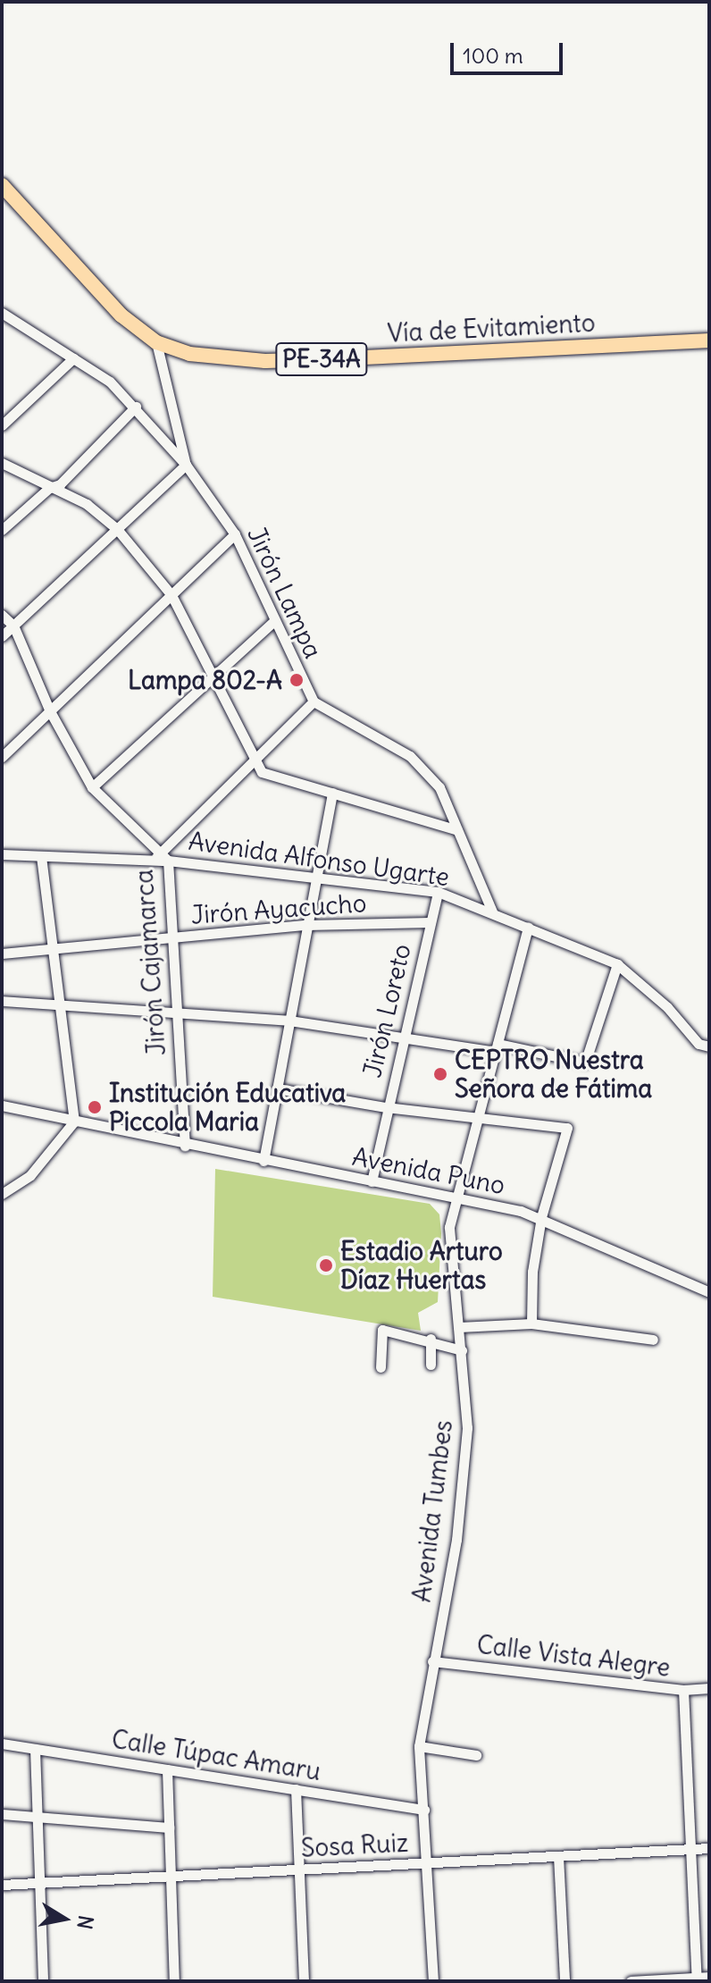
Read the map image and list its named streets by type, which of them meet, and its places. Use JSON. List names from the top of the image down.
{
  "streets": {
    "highway": ["Vía de Evitamiento", "PE-34A"],
    "street": [
      "Jirón Lampa",
      "Avenida Alfonso Ugarte",
      "Jirón Ayacucho",
      "Jirón Cajamarca",
      "Jirón Loreto",
      "Avenida Puno",
      "Avenida Tumbes",
      "Calle Vista Alegre",
      "Calle Túpac Amaru",
      "Sosa Ruiz"
    ]
  },
  "crossings": [
    ["Avenida Alfonso Ugarte", "Jirón Cajamarca"],
    ["Avenida Alfonso Ugarte", "Jirón Loreto"],
    ["Avenida Alfonso Ugarte", "Avenida Tumbes"],
    ["Jirón Ayacucho", "Jirón Cajamarca"],
    ["Jirón Ayacucho", "Jirón Loreto"],
    ["Jirón Cajamarca", "Avenida Puno"],
    ["Jirón Loreto", "Avenida Puno"],
    ["Avenida Puno", "Avenida Tumbes"],
    ["Avenida Tumbes", "Calle Vista Alegre"],
    ["Avenida Tumbes", "Calle Túpac Amaru"],
    ["Avenida Tumbes", "Sosa Ruiz"]
  ],
  "places": [
    "Lampa 802-A",
    "CEPTRO Nuestra Señora de Fátima",
    "Institución Educativa Piccola Maria",
    "Estadio Arturo Díaz Huertas"
  ],
  "scale_bar": "100 m",
  "north": "right"
}
